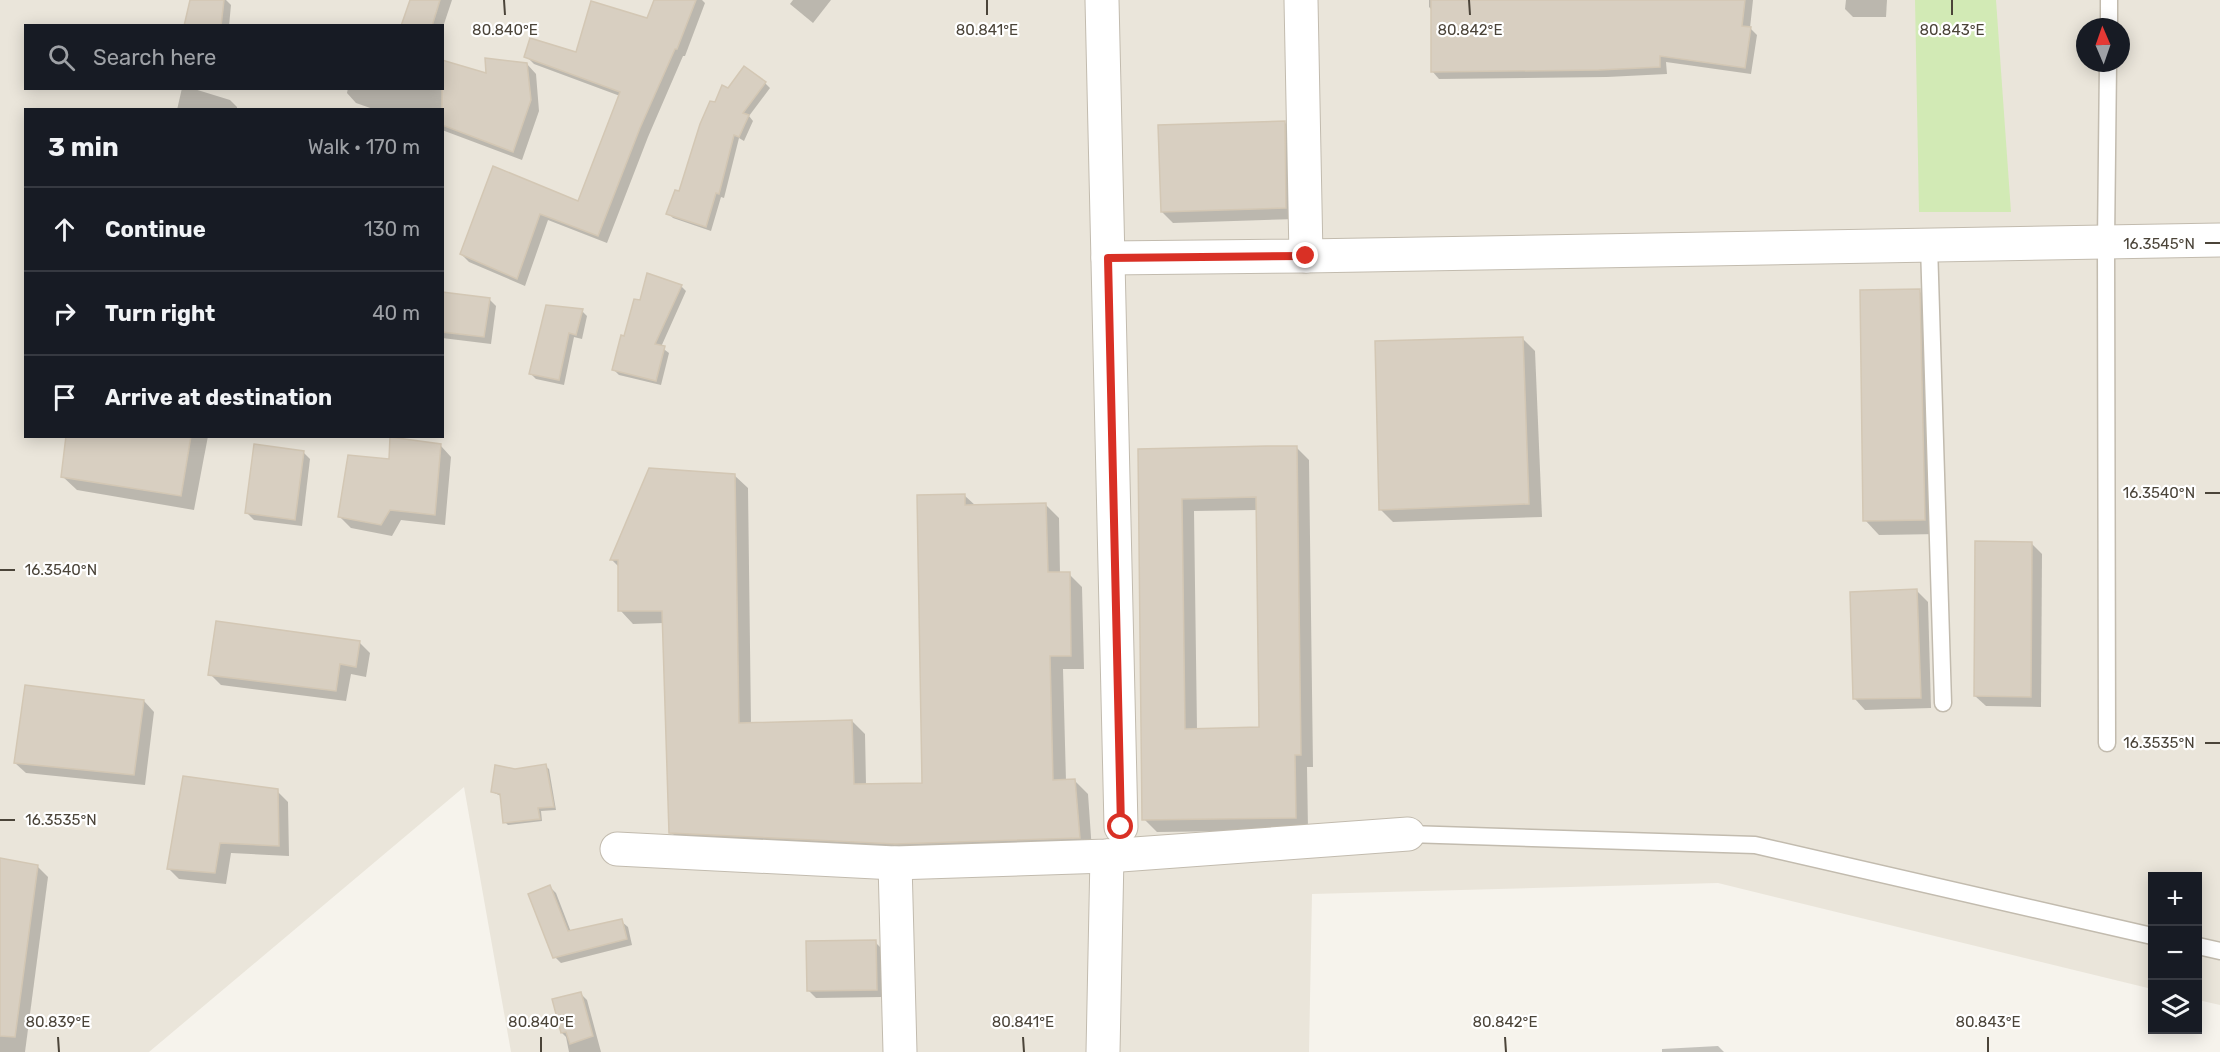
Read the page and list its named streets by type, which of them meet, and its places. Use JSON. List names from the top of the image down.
{
  "north": "top",
  "page": {
    "search": "Search here",
    "heading": ["3 min", "Walk · 170 m"],
    "list": [
      ["Continue", "130 m"],
      ["Turn right", "40 m"],
      "Arrive at destination"
    ],
    "map_buttons": ["+", "−"]
  },
  "coordinates": [
    "80.840°E",
    "80.841°E",
    "80.842°E",
    "80.843°E",
    "16.3545°N",
    "16.3540°N",
    "16.3535°N",
    "80.839°E"
  ]
}
